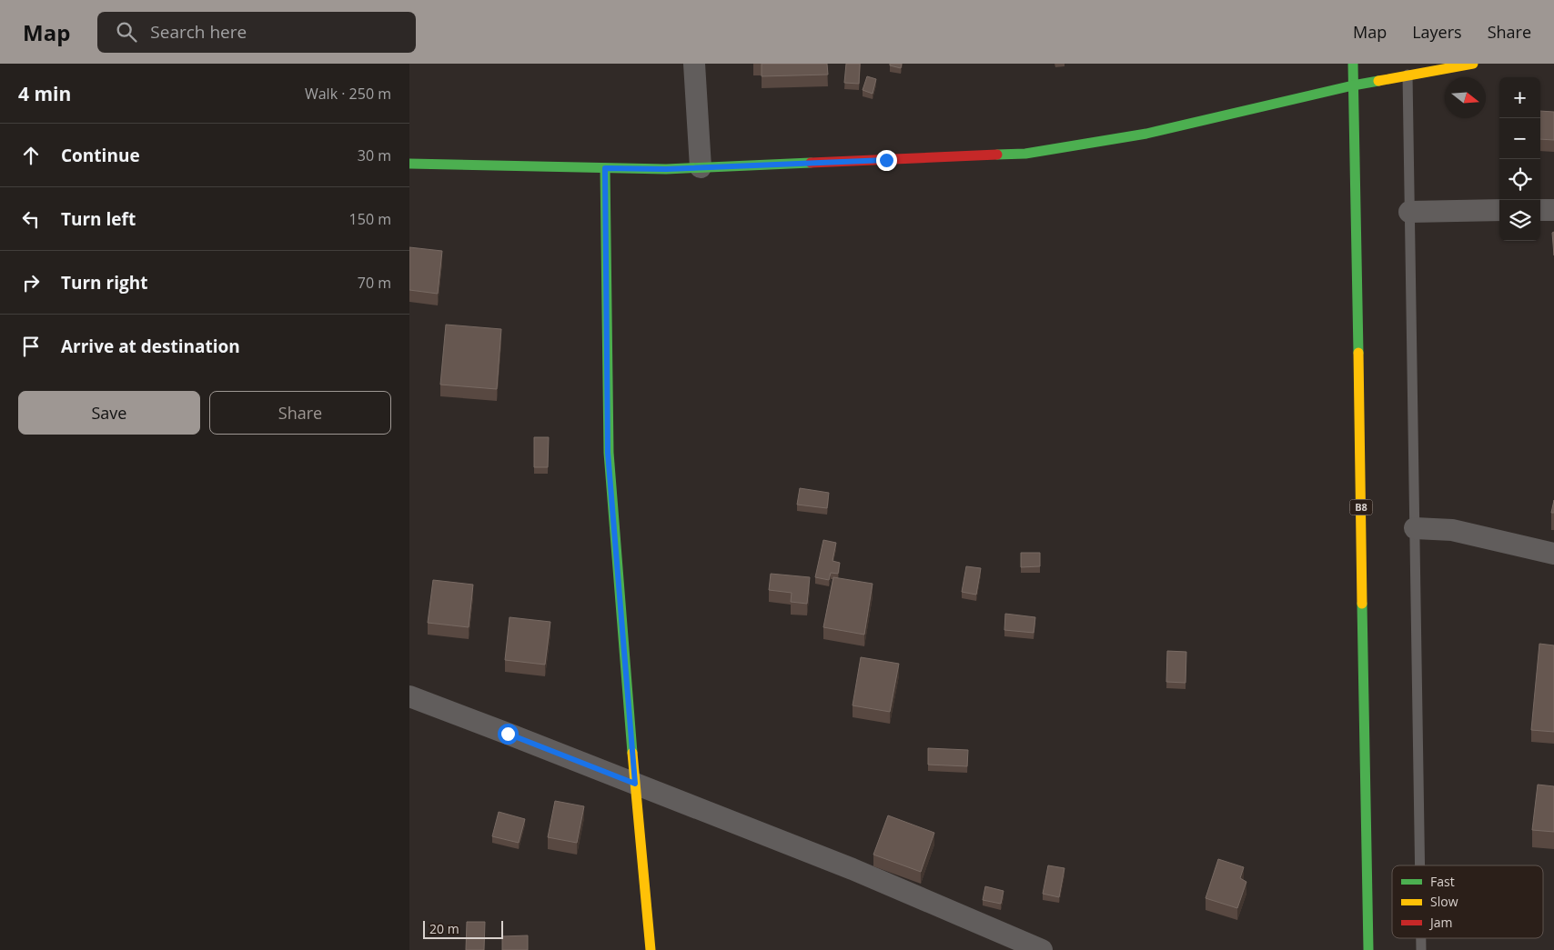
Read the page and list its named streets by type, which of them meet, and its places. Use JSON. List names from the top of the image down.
{
  "streets": {
    "main road": ["B8"]
  },
  "legend": ["Fast", "Slow", "Jam"],
  "scale_bar": "20 m",
  "north": "right",
  "page": {
    "header": "Map",
    "search": "Search here",
    "nav": ["Map", "Layers", "Share"],
    "heading": ["4 min", "Walk · 250 m"],
    "map_buttons": ["+", "−"],
    "list": [
      ["Continue", "30 m"],
      ["Turn left", "150 m"],
      ["Turn right", "70 m"],
      "Arrive at destination"
    ],
    "buttons": ["Save", "Share"],
    "scale": "20 m"
  }
}
